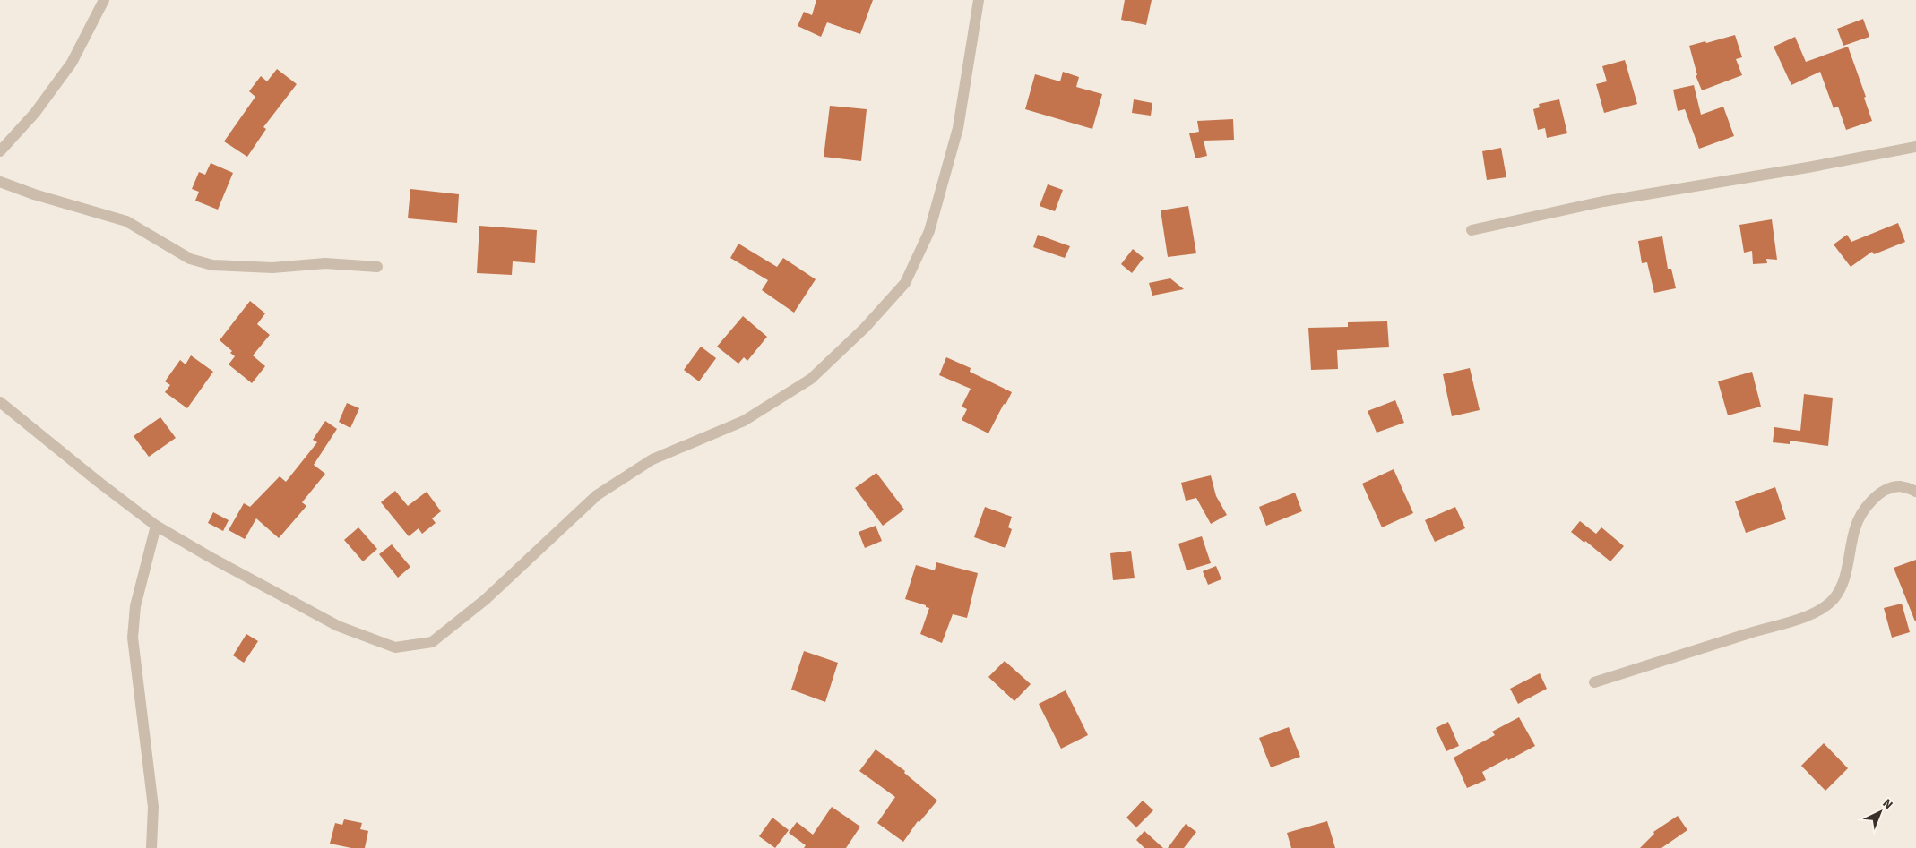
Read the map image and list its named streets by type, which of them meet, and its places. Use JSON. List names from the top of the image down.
{
  "north": "top right"
}
